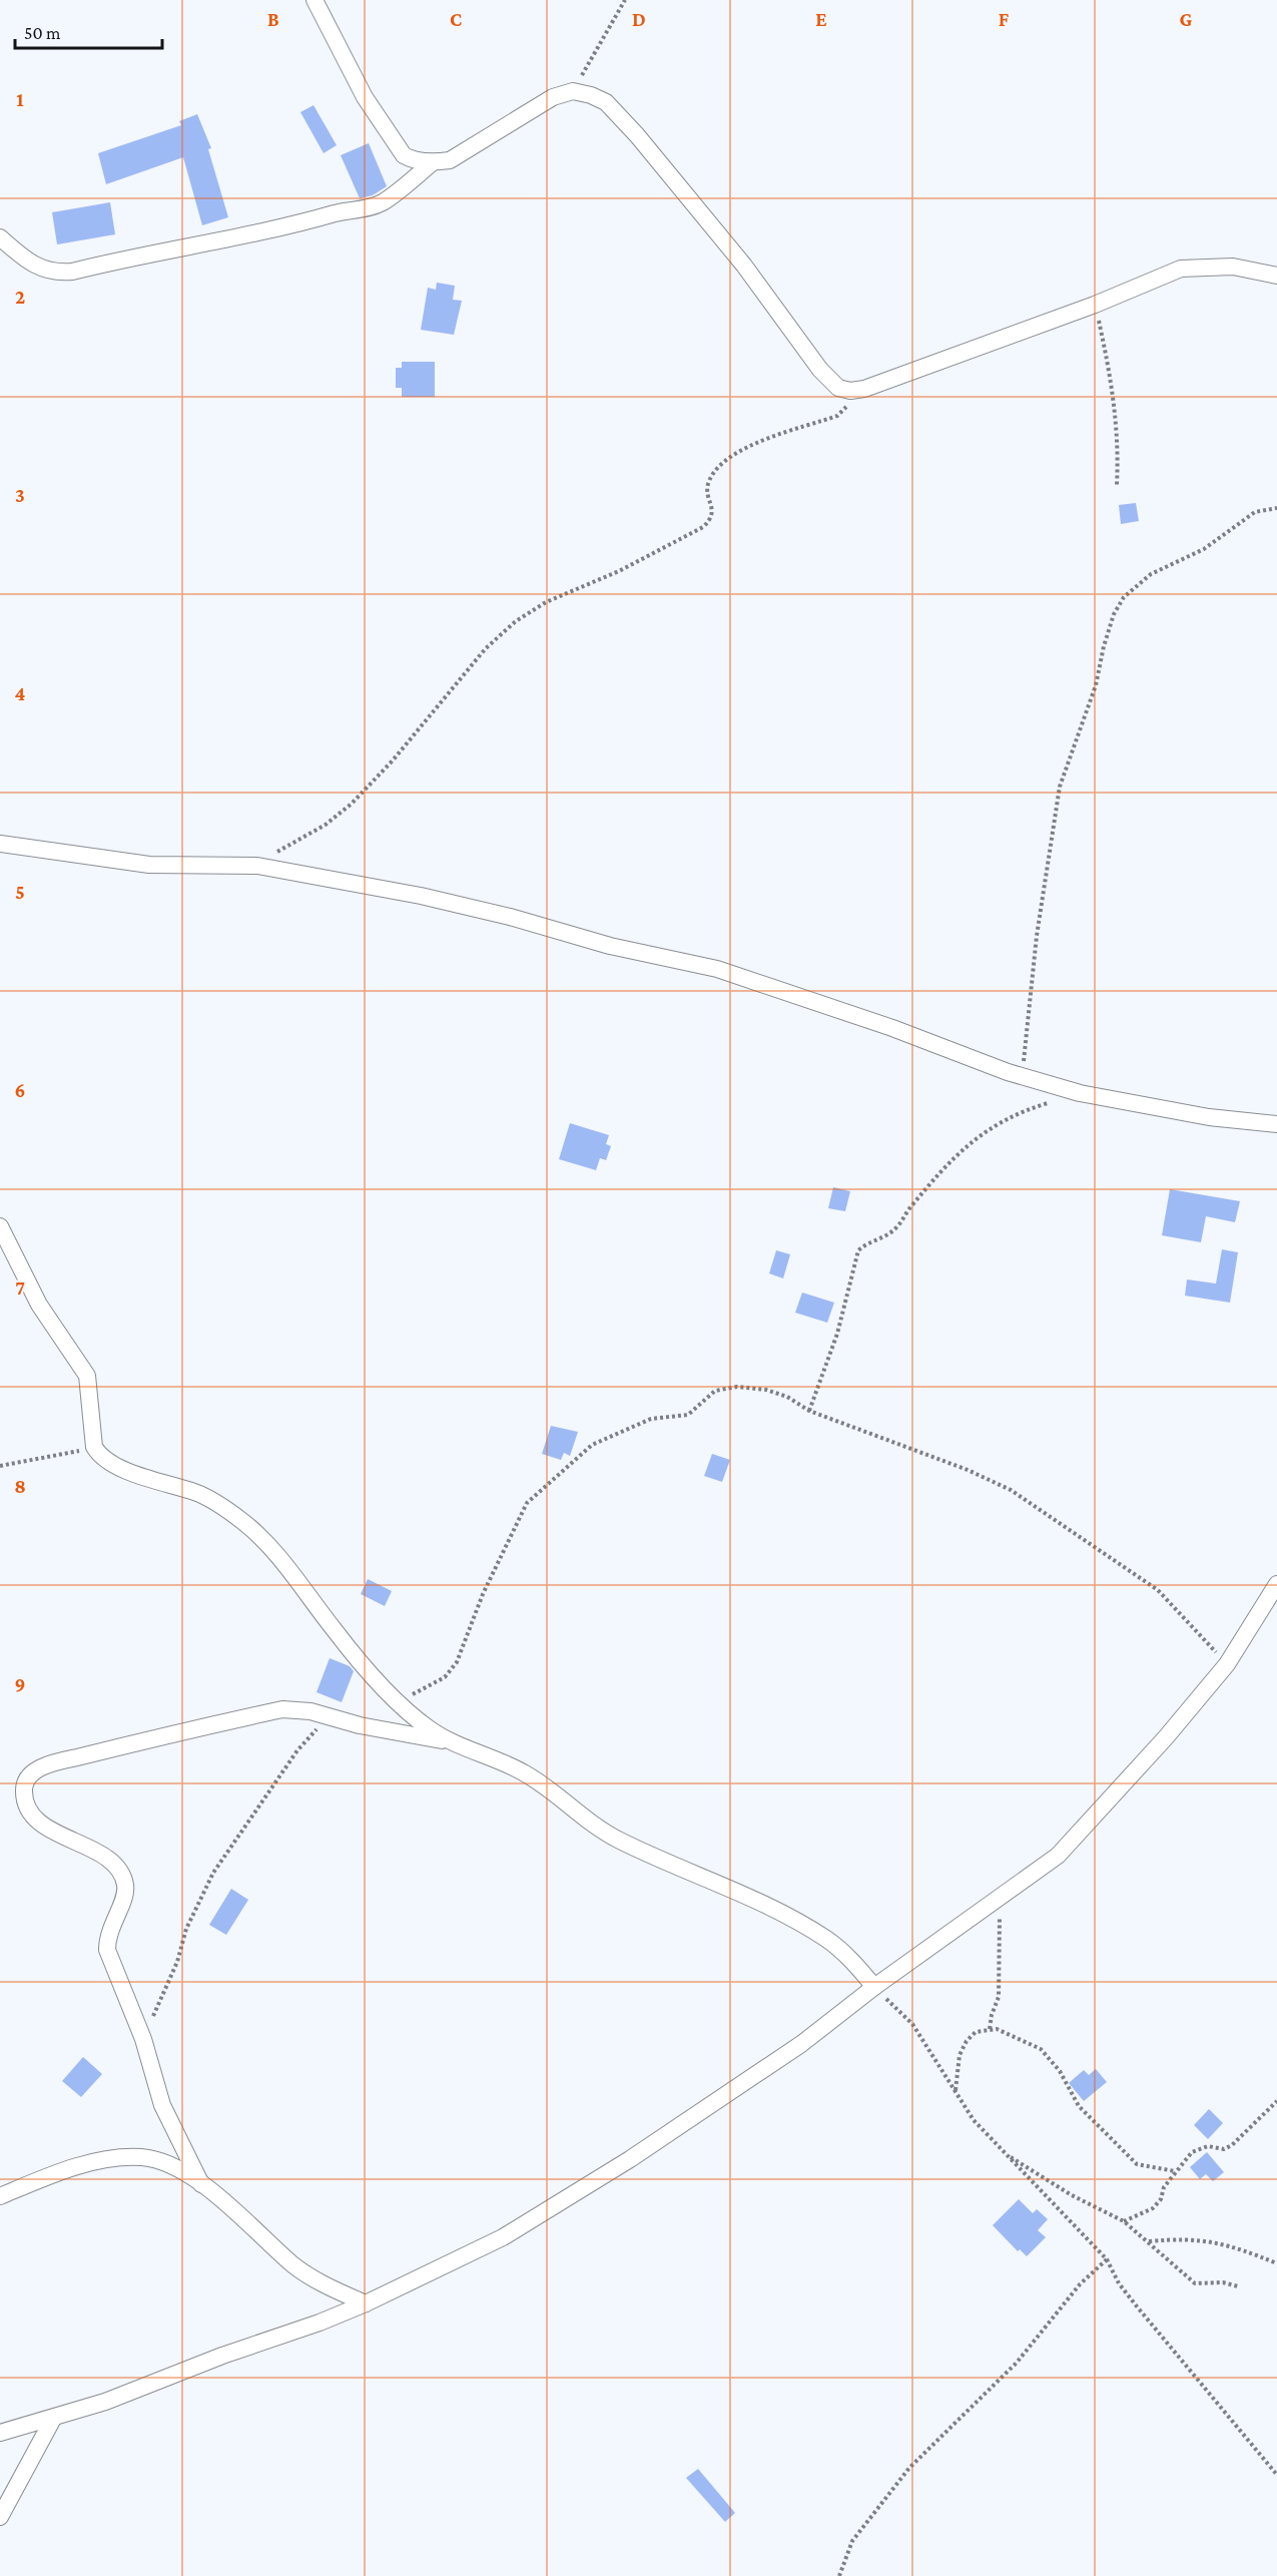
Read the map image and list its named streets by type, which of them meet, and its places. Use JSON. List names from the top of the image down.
{
  "scale_bar": "50 m",
  "grid": {
    "columns": [
      "B",
      "C",
      "D",
      "E",
      "F",
      "G"
    ],
    "rows": [
      "1",
      "2",
      "3",
      "4",
      "5",
      "6",
      "7",
      "8",
      "9"
    ]
  }
}
